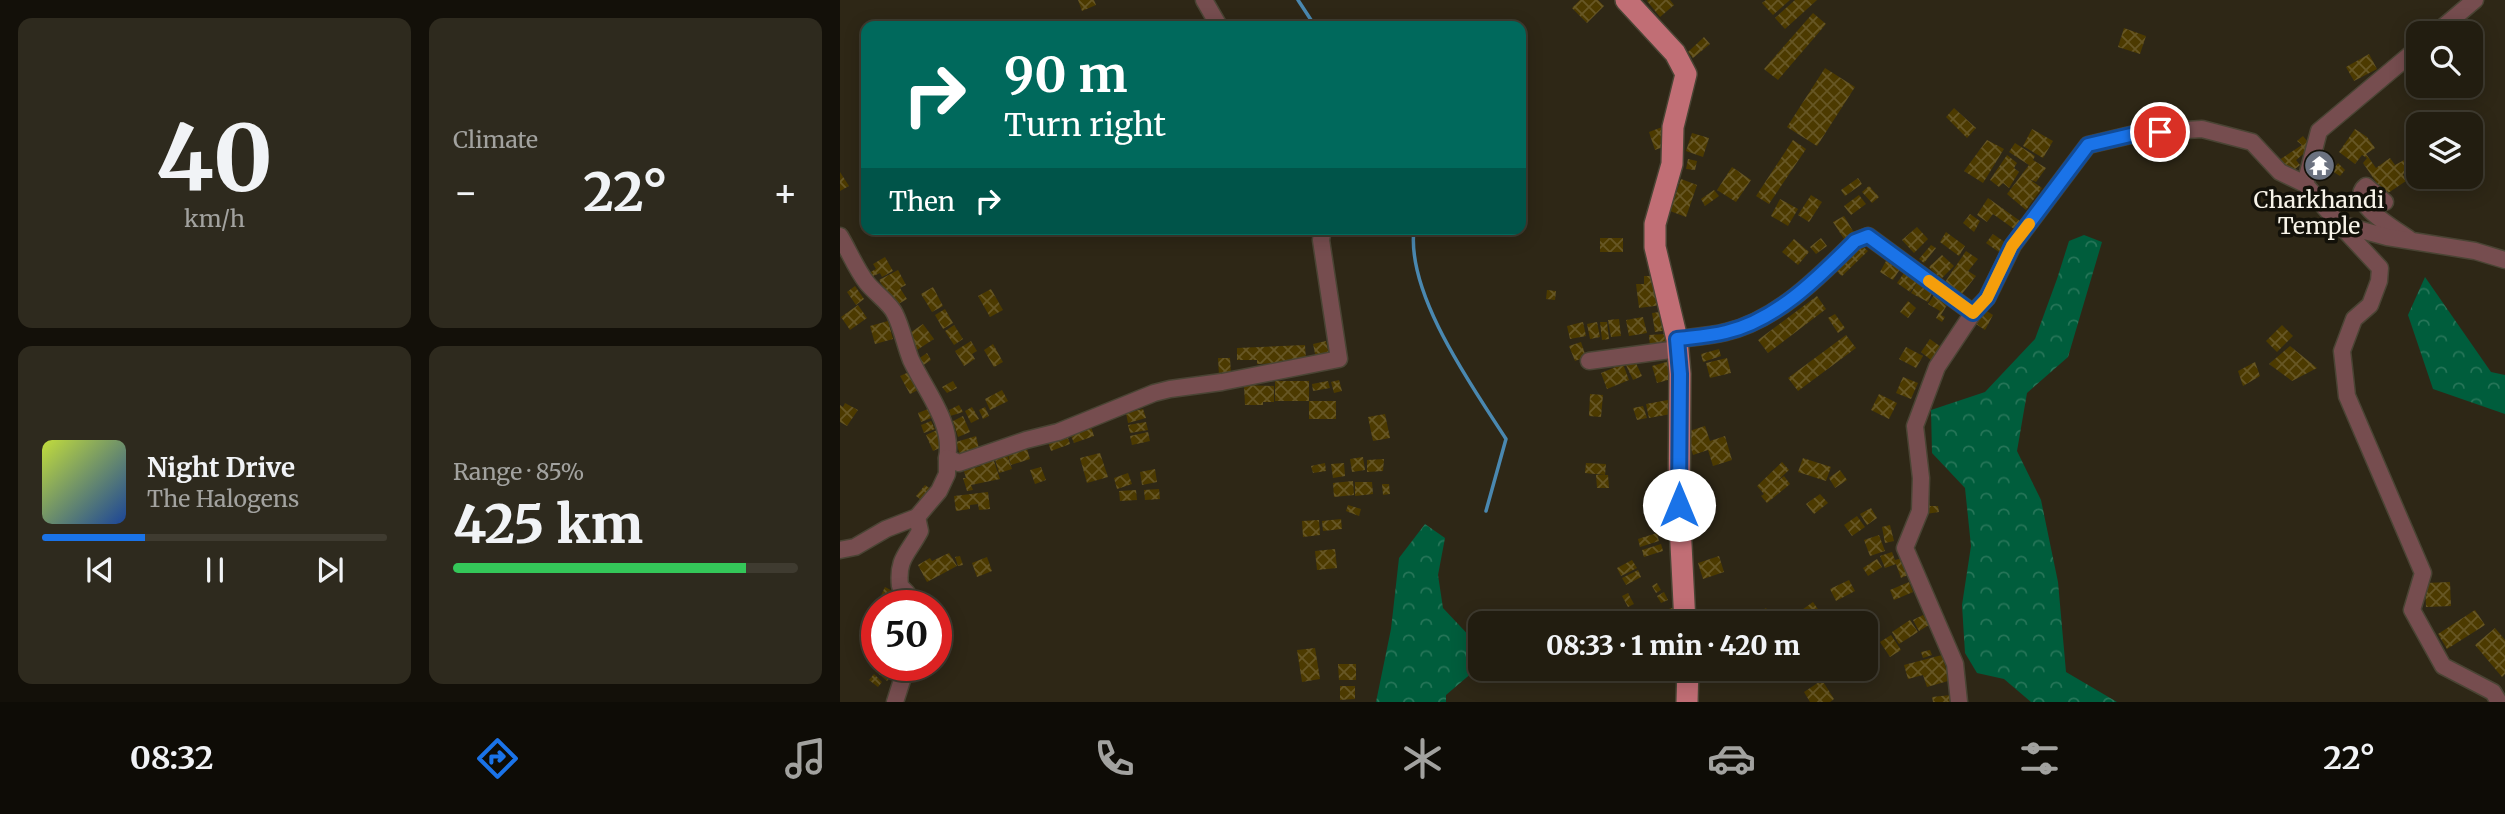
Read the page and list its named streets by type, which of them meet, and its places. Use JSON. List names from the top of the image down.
{
  "places": {
    "temple": ["Charkhandi Temple"]
  },
  "page": {
    "tile": [
      ["40", "km/h"],
      "Climate",
      ["Range · 85%", "425 km"]
    ],
    "turn": ["90 m", "Turn right"],
    "heat": ["−", "22°", "+"],
    "then": "Then",
    "song": ["Night Drive", "The Halogens"],
    "limit": "50",
    "trip": "08:33 · 1 min · 420 m",
    "tabs": ["08:32", "22°"]
  }
}
